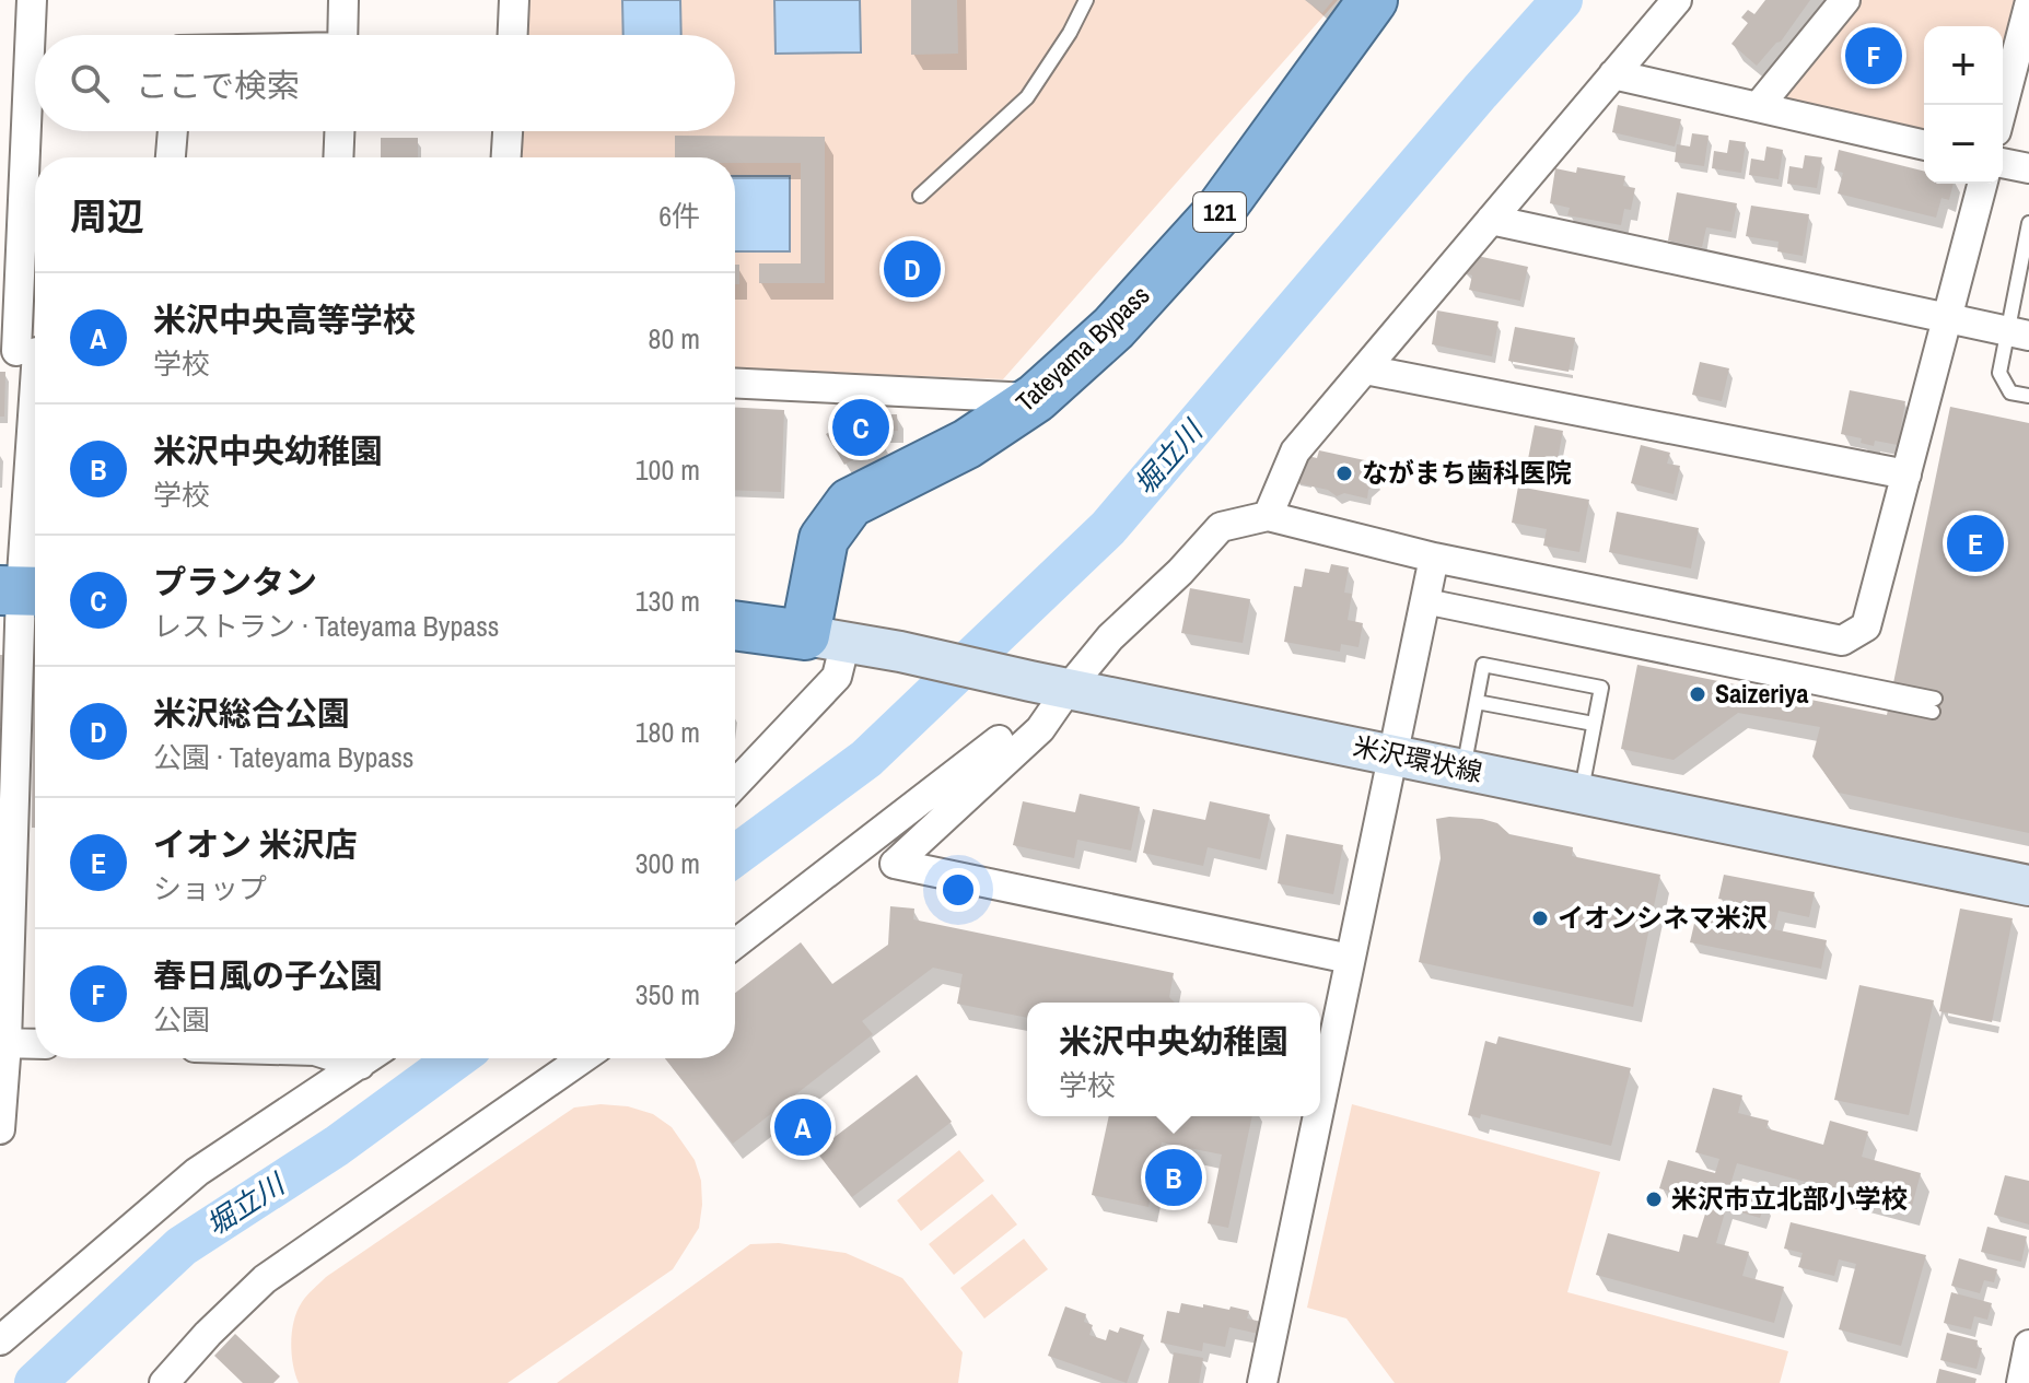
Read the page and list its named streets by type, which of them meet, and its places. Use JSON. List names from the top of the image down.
{
  "streets": {
    "highway": ["121", "Tateyama Bypass"],
    "main road": ["米沢環状線"]
  },
  "crossings": [
    ["Tateyama Bypass", "米沢環状線"]
  ],
  "water": ["堀立川"],
  "places": [
    "ながまち歯科医院",
    "Saizeriya",
    "イオンシネマ米沢",
    "米沢市立北部小学校"
  ],
  "page": {
    "pins": [
      "F",
      "D",
      "C",
      "E",
      "A",
      "B"
    ],
    "map_buttons": ["+", "−"],
    "search": "ここで検索",
    "heading": ["周辺", "6件"],
    "list": [
      {
        "mark": "A",
        "name": "米沢中央高等学校",
        "note": "学校",
        "value": "80 m"
      },
      {
        "mark": "B",
        "name": "米沢中央幼稚園",
        "note": "学校",
        "value": "100 m"
      },
      {
        "mark": "C",
        "name": "プランタン",
        "note": "レストラン · Tateyama Bypass",
        "value": "130 m"
      },
      {
        "mark": "D",
        "name": "米沢総合公園",
        "note": "公園 · Tateyama Bypass",
        "value": "180 m"
      },
      {
        "mark": "E",
        "name": "イオン 米沢店",
        "note": "ショップ",
        "value": "300 m"
      },
      {
        "mark": "F",
        "name": "春日風の子公園",
        "note": "公園",
        "value": "350 m"
      }
    ],
    "popup": ["米沢中央幼稚園", "学校"]
  }
}
